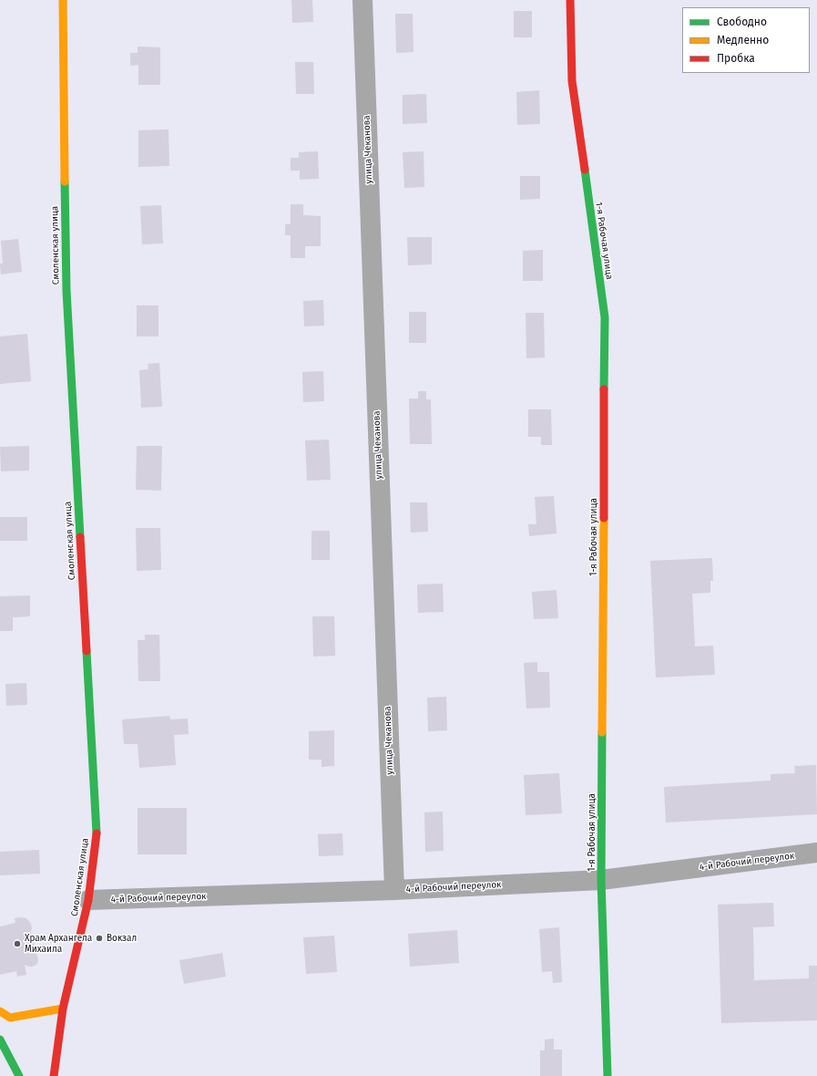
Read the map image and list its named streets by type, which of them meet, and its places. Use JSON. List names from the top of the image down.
{
  "streets": {
    "street": [
      "улица Чеканова",
      "1-я Рабочая улица",
      "Смоленская улица",
      "4-й Рабочий переулок"
    ]
  },
  "crossings": [
    ["улица Чеканова", "4-й Рабочий переулок"],
    ["1-я Рабочая улица", "4-й Рабочий переулок"],
    ["Смоленская улица", "4-й Рабочий переулок"]
  ],
  "places": ["Вокзал", "Храм Архангела Михаила"],
  "legend": ["Свободно", "Медленно", "Пробка"]
}
